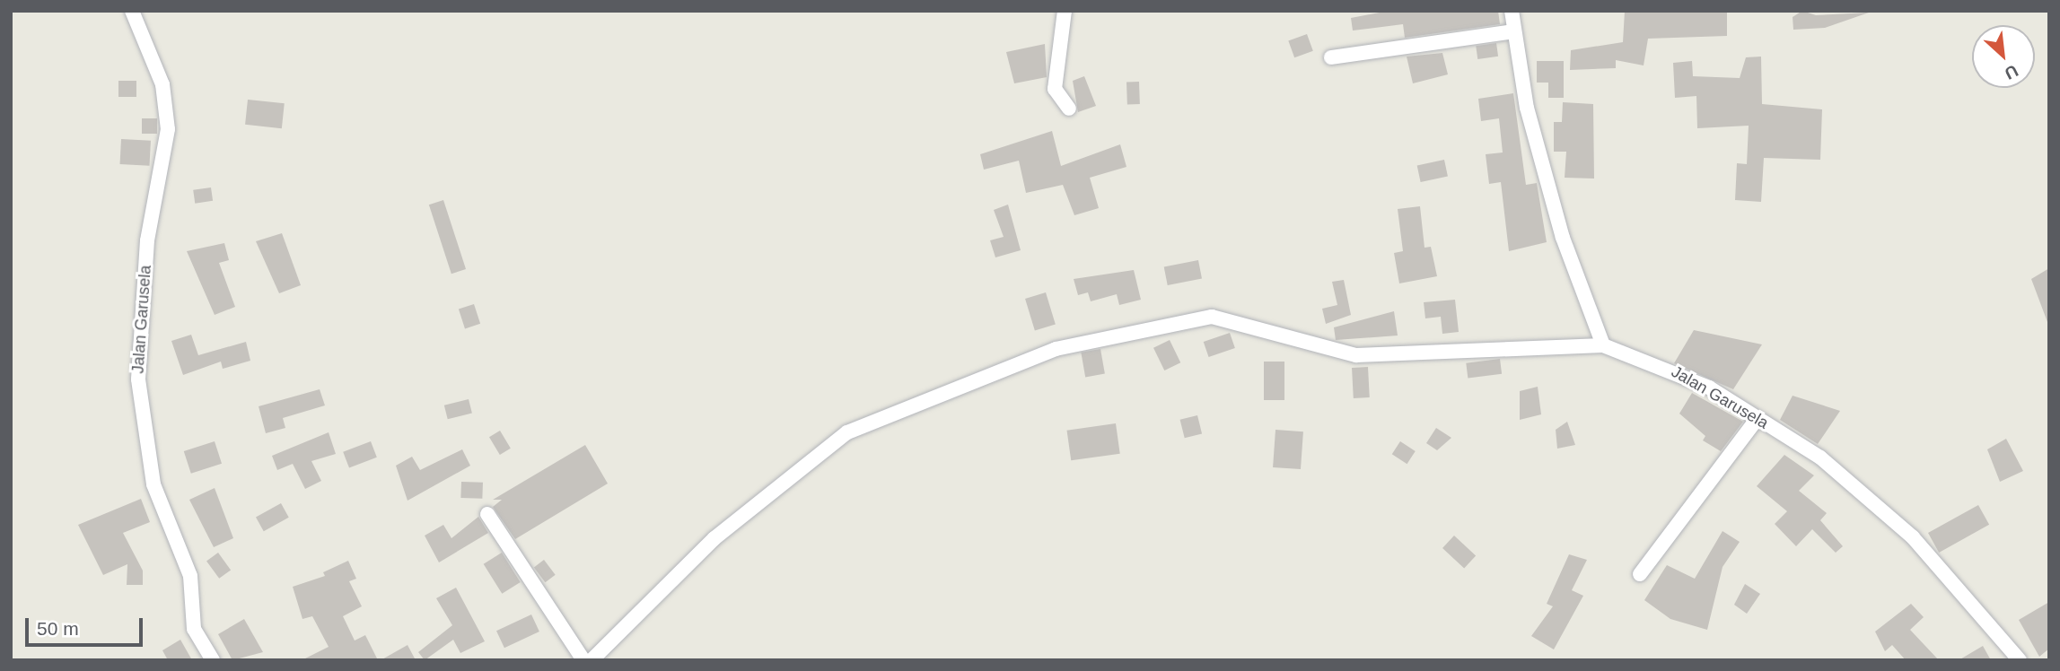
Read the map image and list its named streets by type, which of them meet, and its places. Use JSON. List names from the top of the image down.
{
  "streets": {
    "street": ["Jalan Garusela"]
  },
  "scale_bar": "50 m",
  "north": "bottom right"
}
